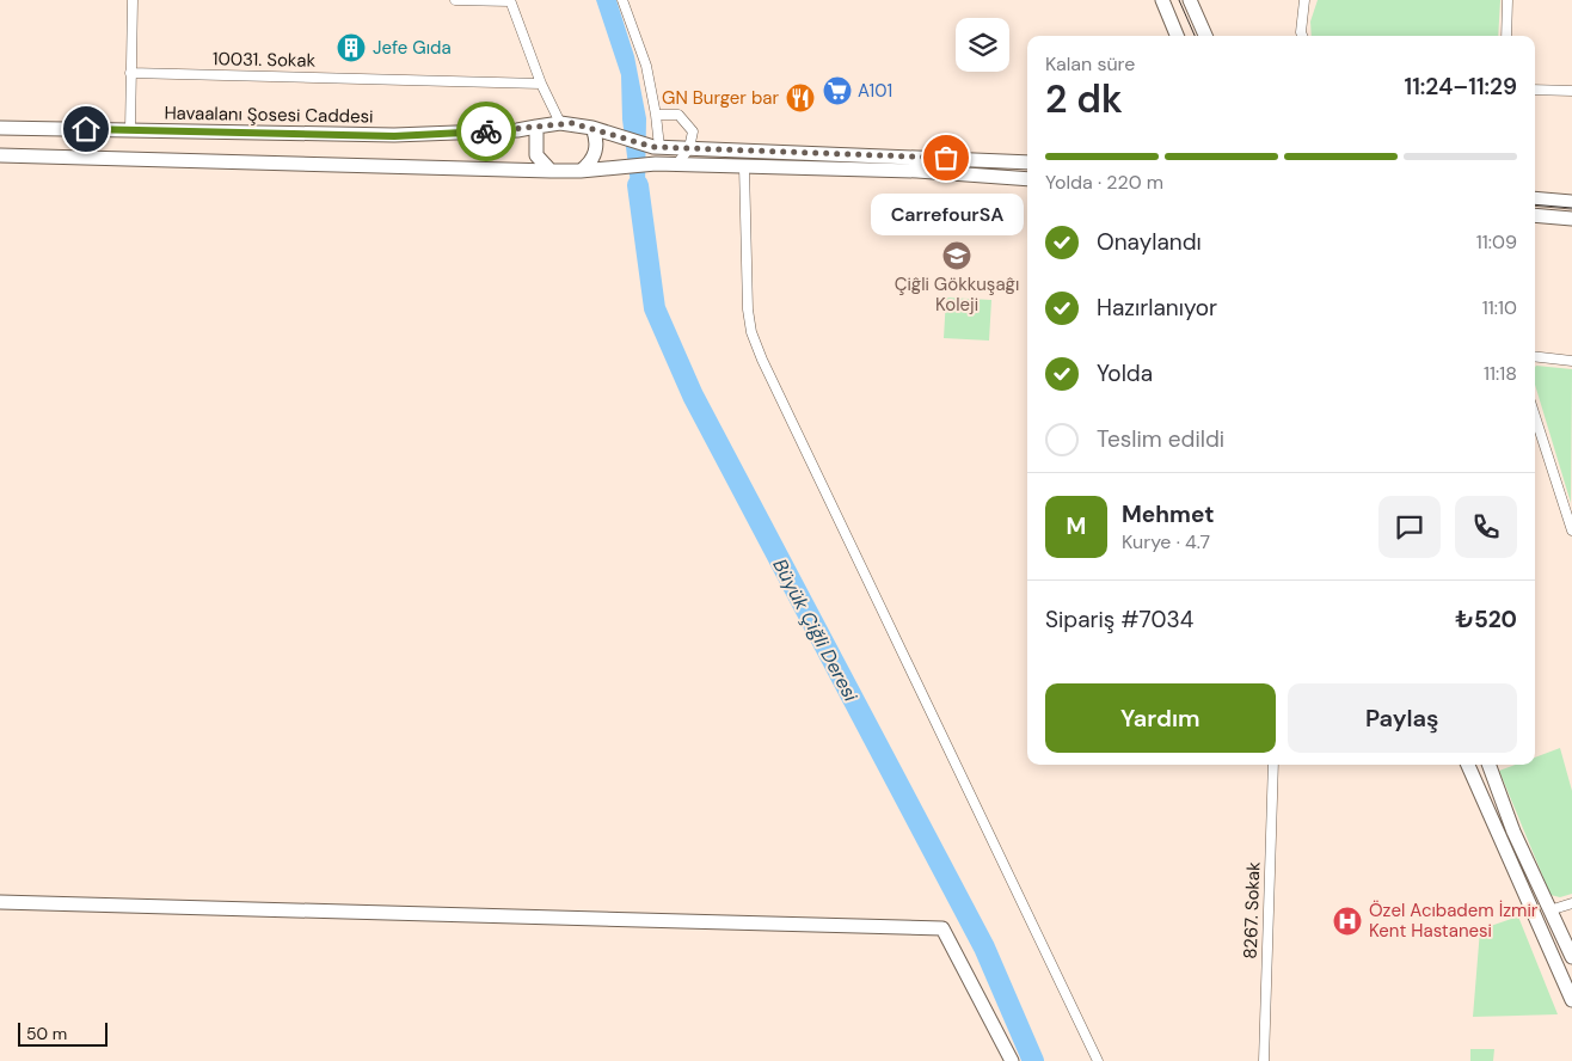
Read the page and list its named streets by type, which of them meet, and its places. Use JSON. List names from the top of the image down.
{
  "streets": {
    "street": ["10031. Sokak", "Havaalanı Şosesi Caddesi", "8267. Sokak"]
  },
  "water": ["Büyük Çiğli Deresi"],
  "places": {
    "building": ["Jefe Gıda"],
    "supermarket": ["A101"],
    "restaurant": ["GN Burger bar"],
    "other": ["CarrefourSA"],
    "school or university": ["Çiĝli Gökkuşaĝı Koleji"],
    "hospital": ["Özel Acıbadem İzmir Kent Hastanesi"]
  },
  "scale_bar": "50 m",
  "page": {
    "heading": ["2 dk", "Kalan süre", "11:24–11:29"],
    "panel": [
      "Mehmet",
      "Kurye · 4.7",
      "Sipariş #7034",
      "₺520"
    ],
    "bar": "Yolda · 220 m",
    "bubble": "CarrefourSA",
    "list": [
      ["Onaylandı", "11:09"],
      ["Hazırlanıyor", "11:10"],
      ["Yolda", "11:18"],
      "Teslim edildi"
    ],
    "round": "M",
    "buttons": ["Yardım", "Paylaş"],
    "scale": "50 m"
  }
}
